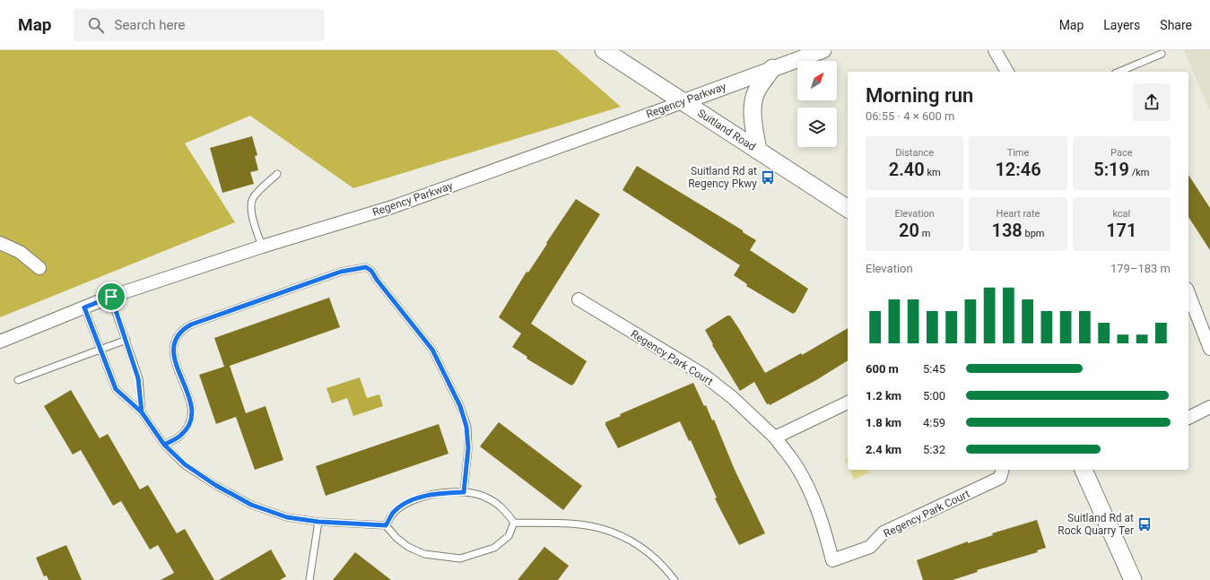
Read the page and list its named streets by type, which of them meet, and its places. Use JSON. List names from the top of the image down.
{
  "streets": {
    "main road": ["Suitland Road"],
    "street": ["Regency Parkway", "Regency Park Court"]
  },
  "crossings": [
    ["Regency Parkway", "Suitland Road"]
  ],
  "places": {
    "bus stop": ["Suitland Rd at Regency Pkwy", "Suitland Rd at Rock Quarry Ter"]
  },
  "north": "top right",
  "page": {
    "header": "Map",
    "search": "Search here",
    "nav": ["Map", "Layers", "Share"],
    "heading": ["Morning run", "06:55 · 4 × 600 m"],
    "stats": [
      ["Distance", "2.40 km"],
      ["Time", "12:46"],
      ["Pace", "5:19 /km"],
      ["Elevation", "20 m"],
      ["Heart rate", "138 bpm"],
      ["kcal", "171"]
    ],
    "chart": ["Elevation", "179–183 m"],
    "list": [
      {
        "name": "600 m",
        "note": "5:45"
      },
      {
        "name": "1.2 km",
        "note": "5:00"
      },
      {
        "name": "1.8 km",
        "note": "4:59"
      },
      {
        "name": "2.4 km",
        "note": "5:32"
      }
    ]
  }
}
